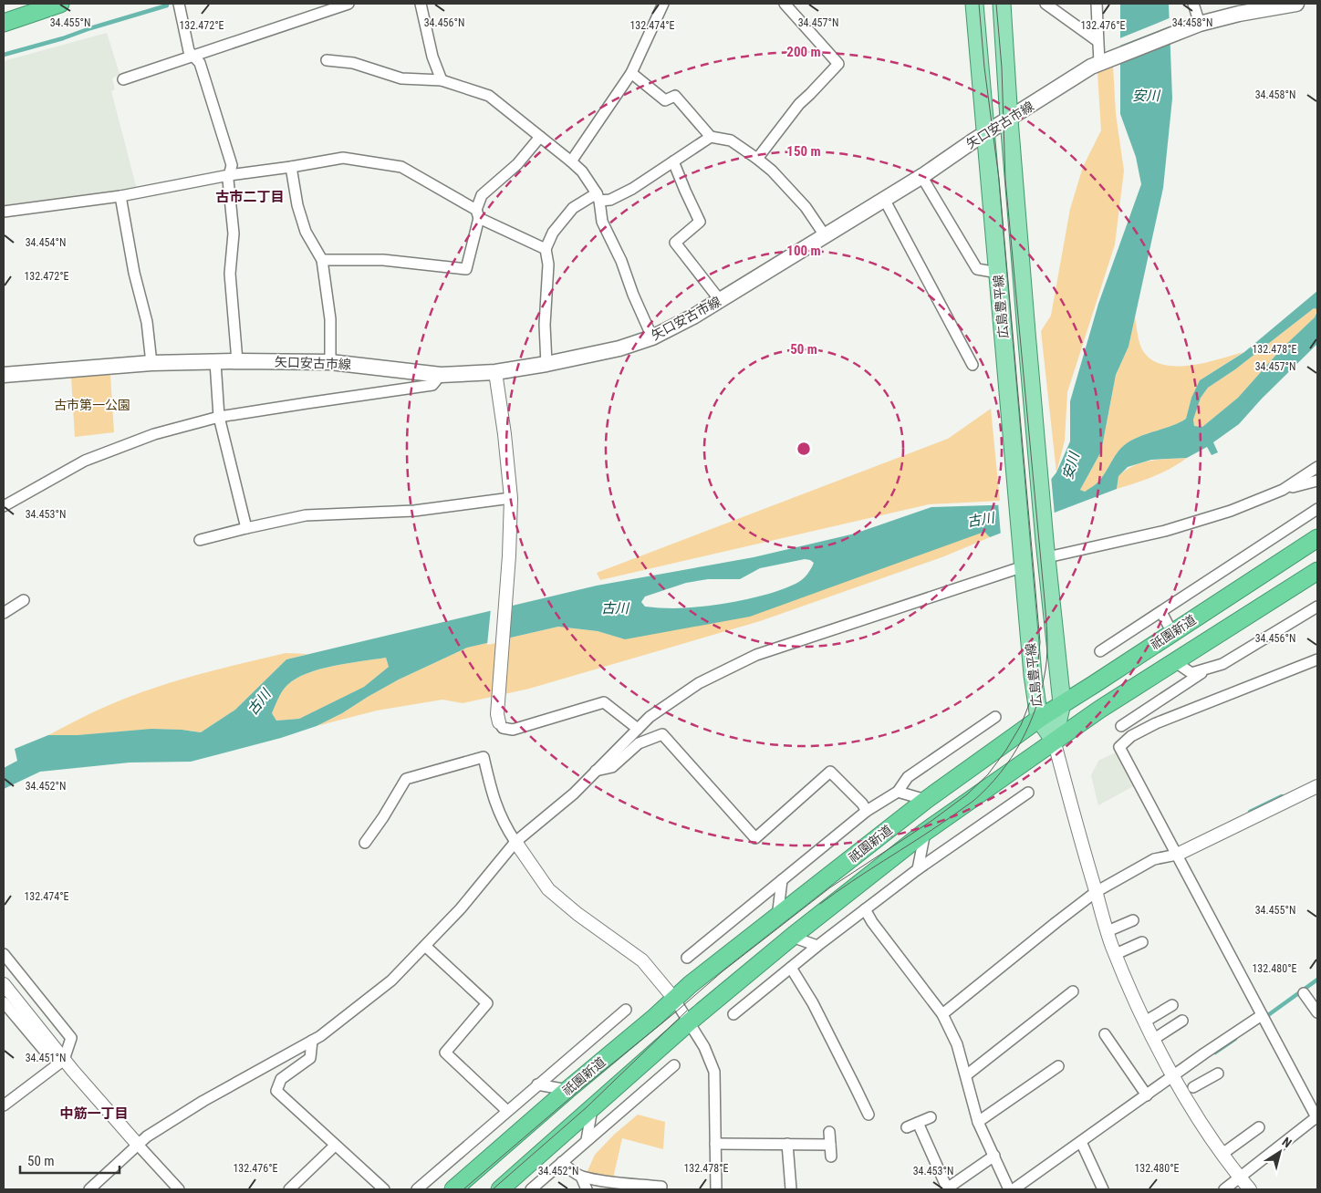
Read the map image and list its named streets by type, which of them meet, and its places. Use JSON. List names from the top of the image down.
{
  "streets": {
    "highway": ["祇園新道"],
    "main road": ["矢口安古市線", "広島豊平線"]
  },
  "crossings": [
    ["矢口安古市線", "広島豊平線"],
    ["広島豊平線", "祇園新道"]
  ],
  "districts": ["古市二丁目", "中筋一丁目"],
  "water": ["安川", "古川"],
  "parks": ["古市第一公園"],
  "scale_bar": "50 m",
  "north": "top right",
  "coordinates": [
    "34.458°N",
    "34.457°N",
    "34.455°N",
    "34.456°N",
    "132.472°E",
    "132.474°E",
    "132.476°E",
    "34.454°N",
    "132.478°E",
    "34.453°N",
    "34.452°N",
    "132.480°E",
    "34.451°N"
  ],
  "rings": [
    "200 m",
    "150 m",
    "100 m",
    "50 m"
  ]
}
